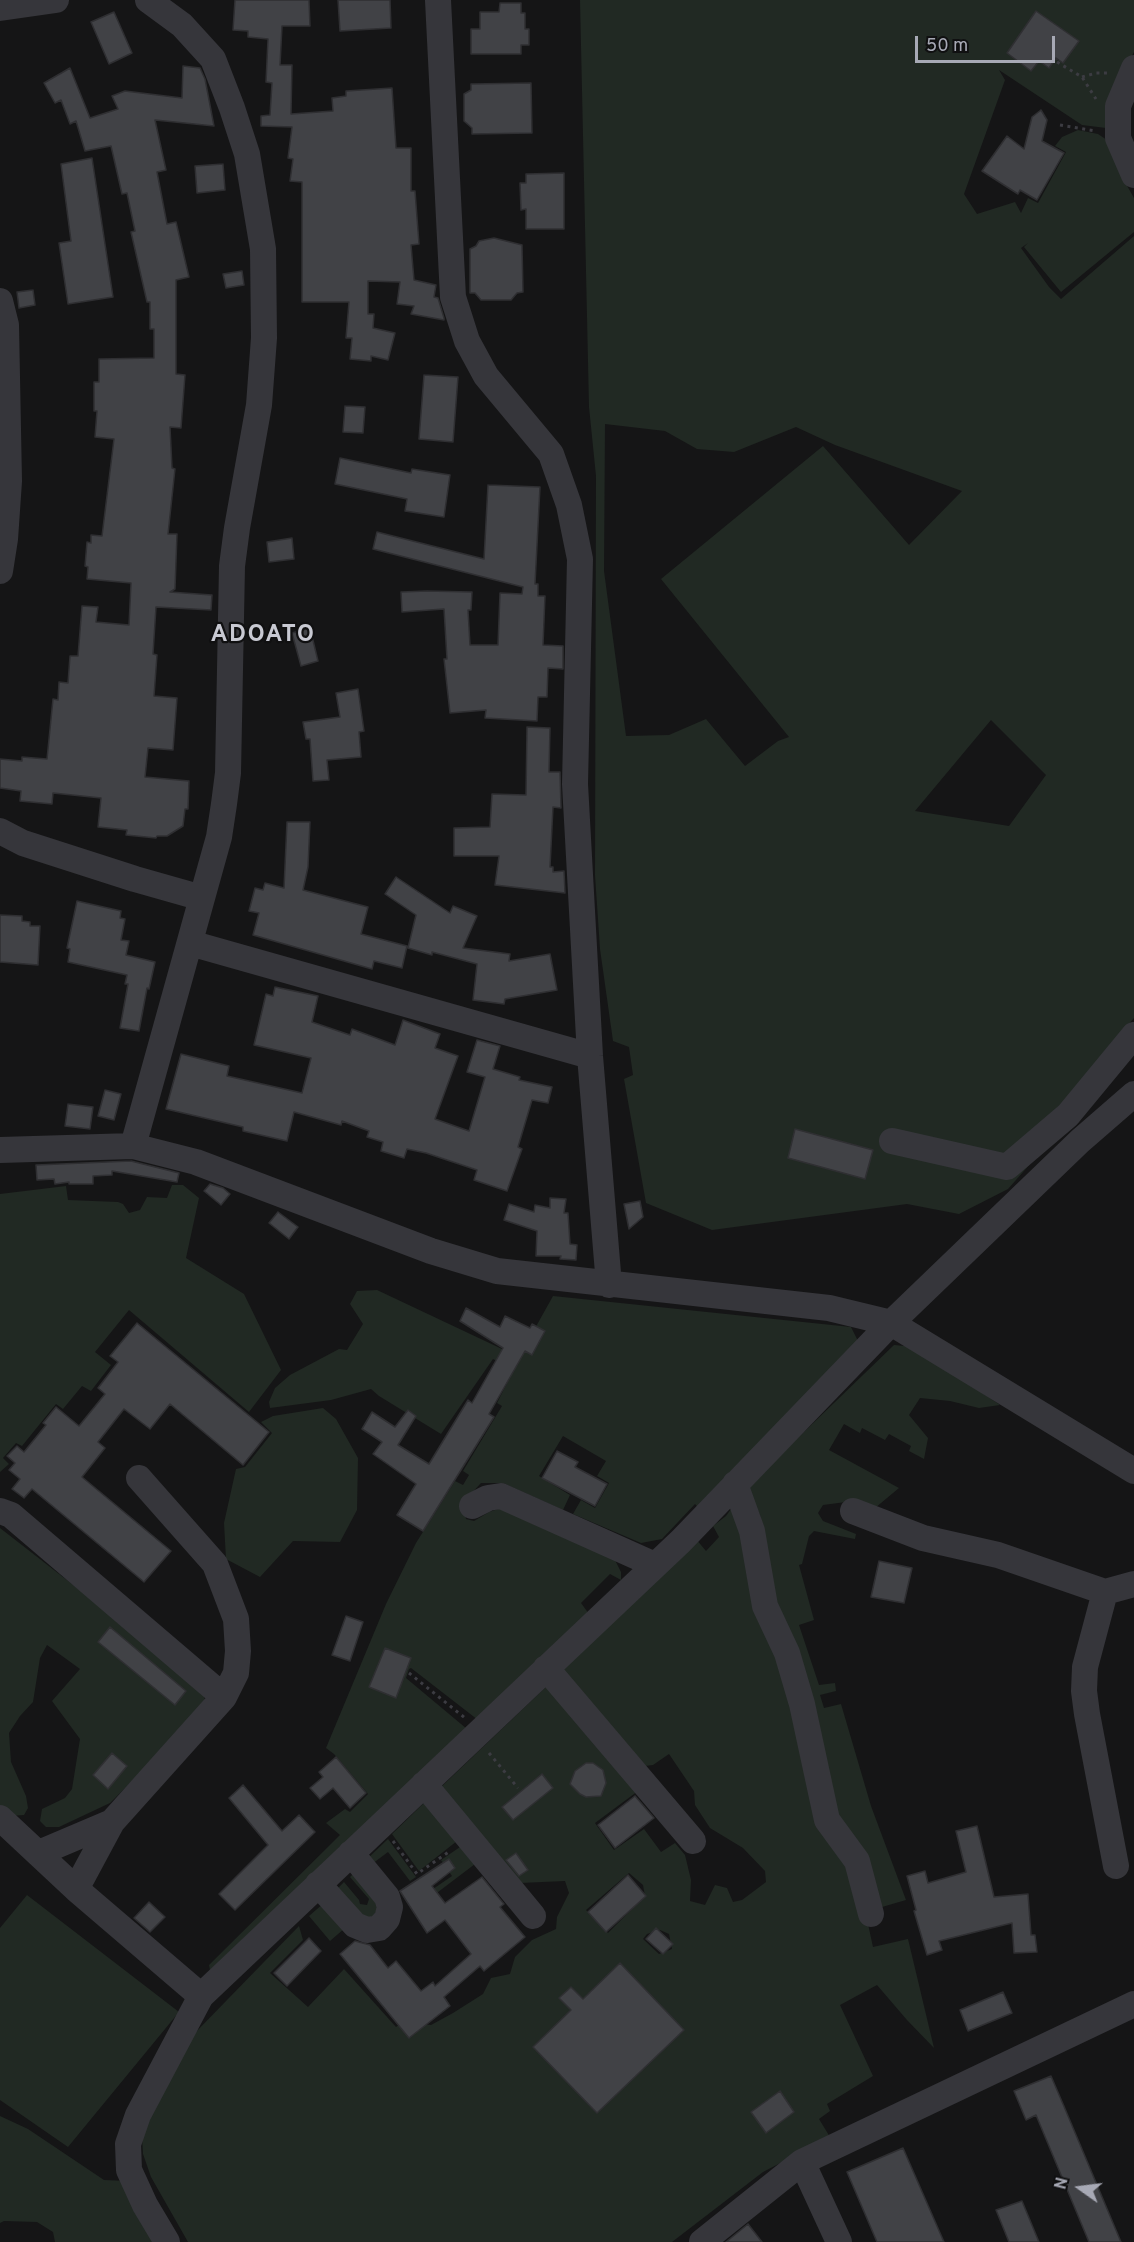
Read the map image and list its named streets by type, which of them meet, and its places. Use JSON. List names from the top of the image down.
{
  "districts": ["ADOATO"],
  "scale_bar": "50 m",
  "north": "left"
}
